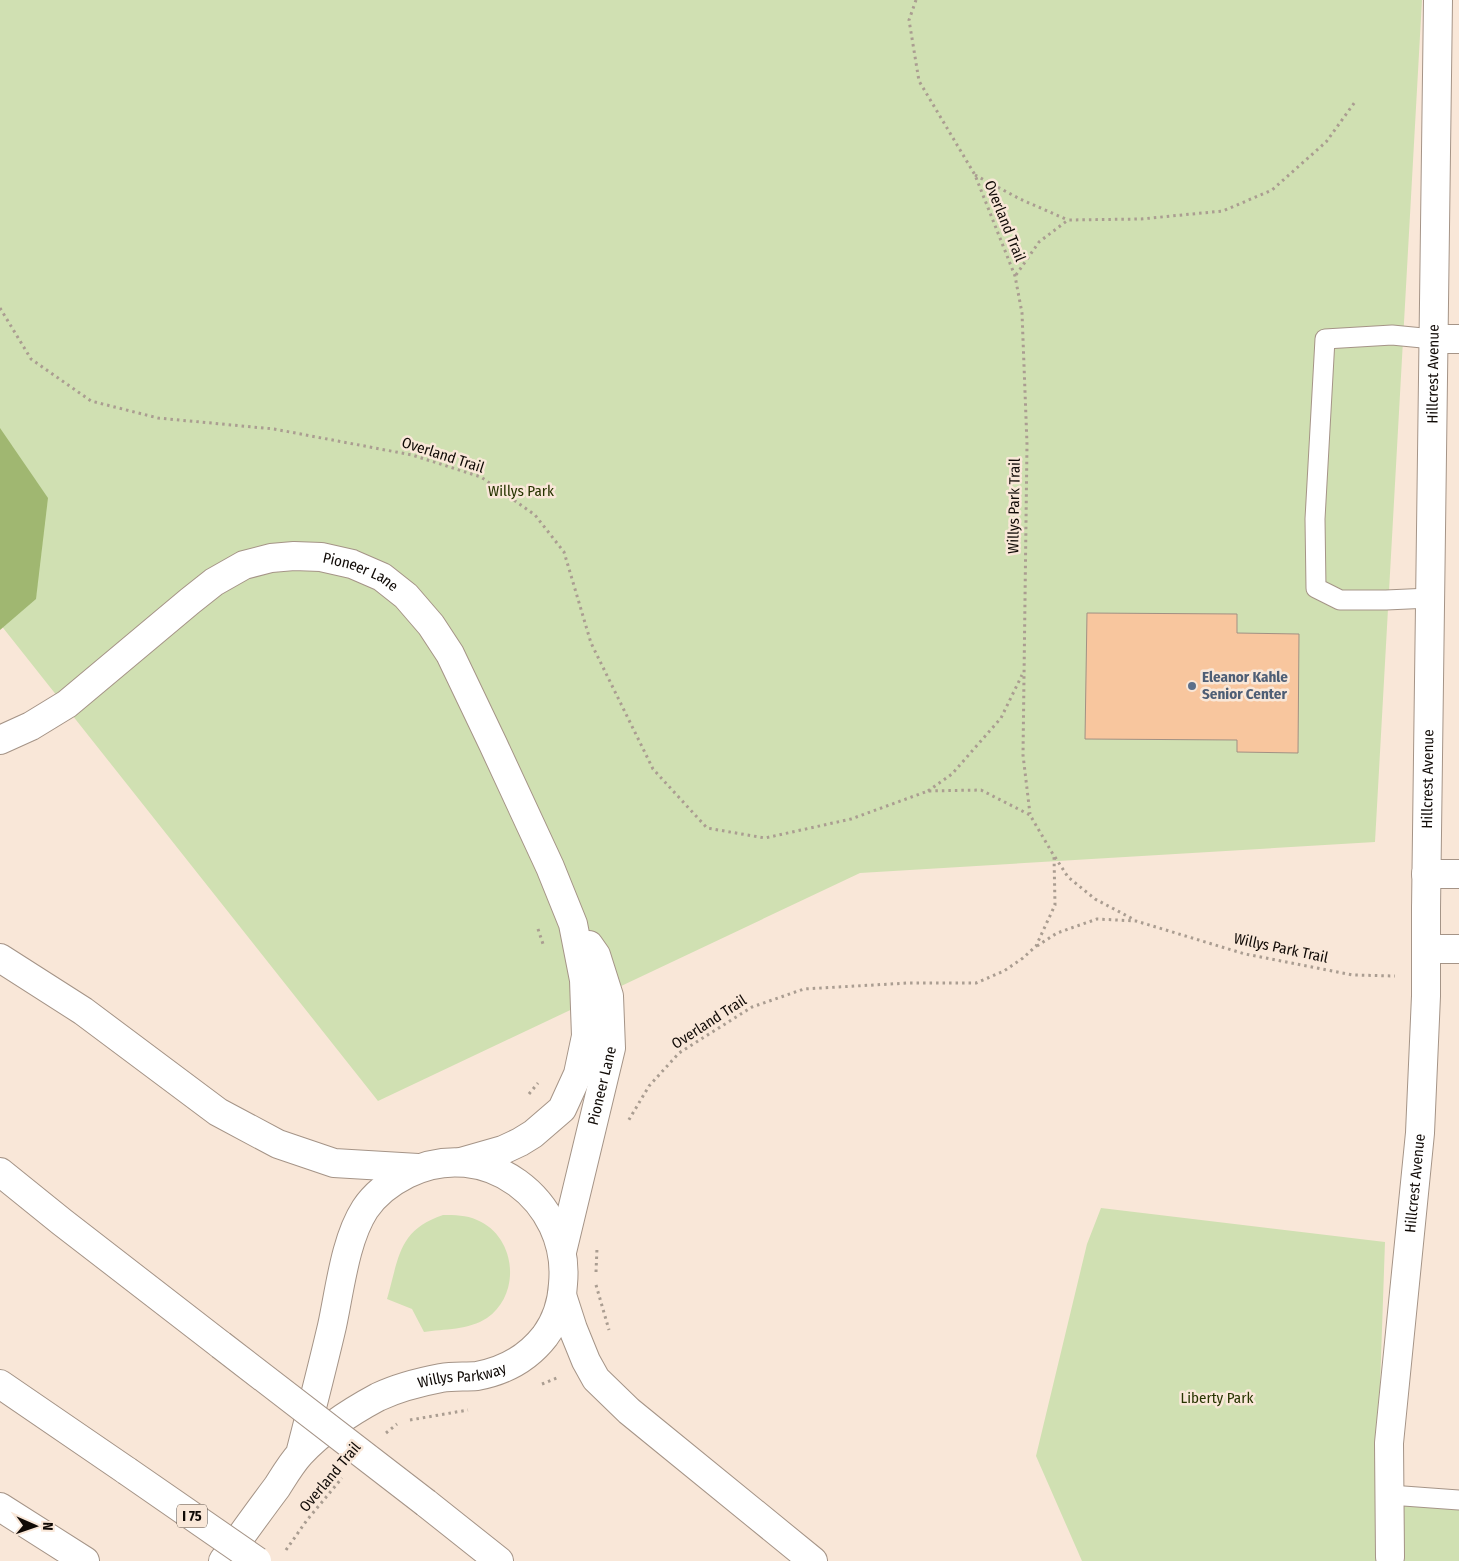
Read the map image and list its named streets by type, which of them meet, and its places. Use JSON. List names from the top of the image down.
{
  "streets": {
    "main road": [
      "Hillcrest Avenue",
      "Pioneer Lane",
      "Willys Parkway",
      "I 75"
    ],
    "path": ["Overland Trail", "Willys Park Trail"]
  },
  "crossings": [
    ["Overland Trail", "Willys Park Trail"],
    ["Hillcrest Avenue", "Willys Park Trail"],
    ["Pioneer Lane", "Willys Parkway"]
  ],
  "parks": ["Willys Park", "Liberty Park"],
  "places": ["Eleanor Kahle Senior Center"],
  "north": "right"
}
